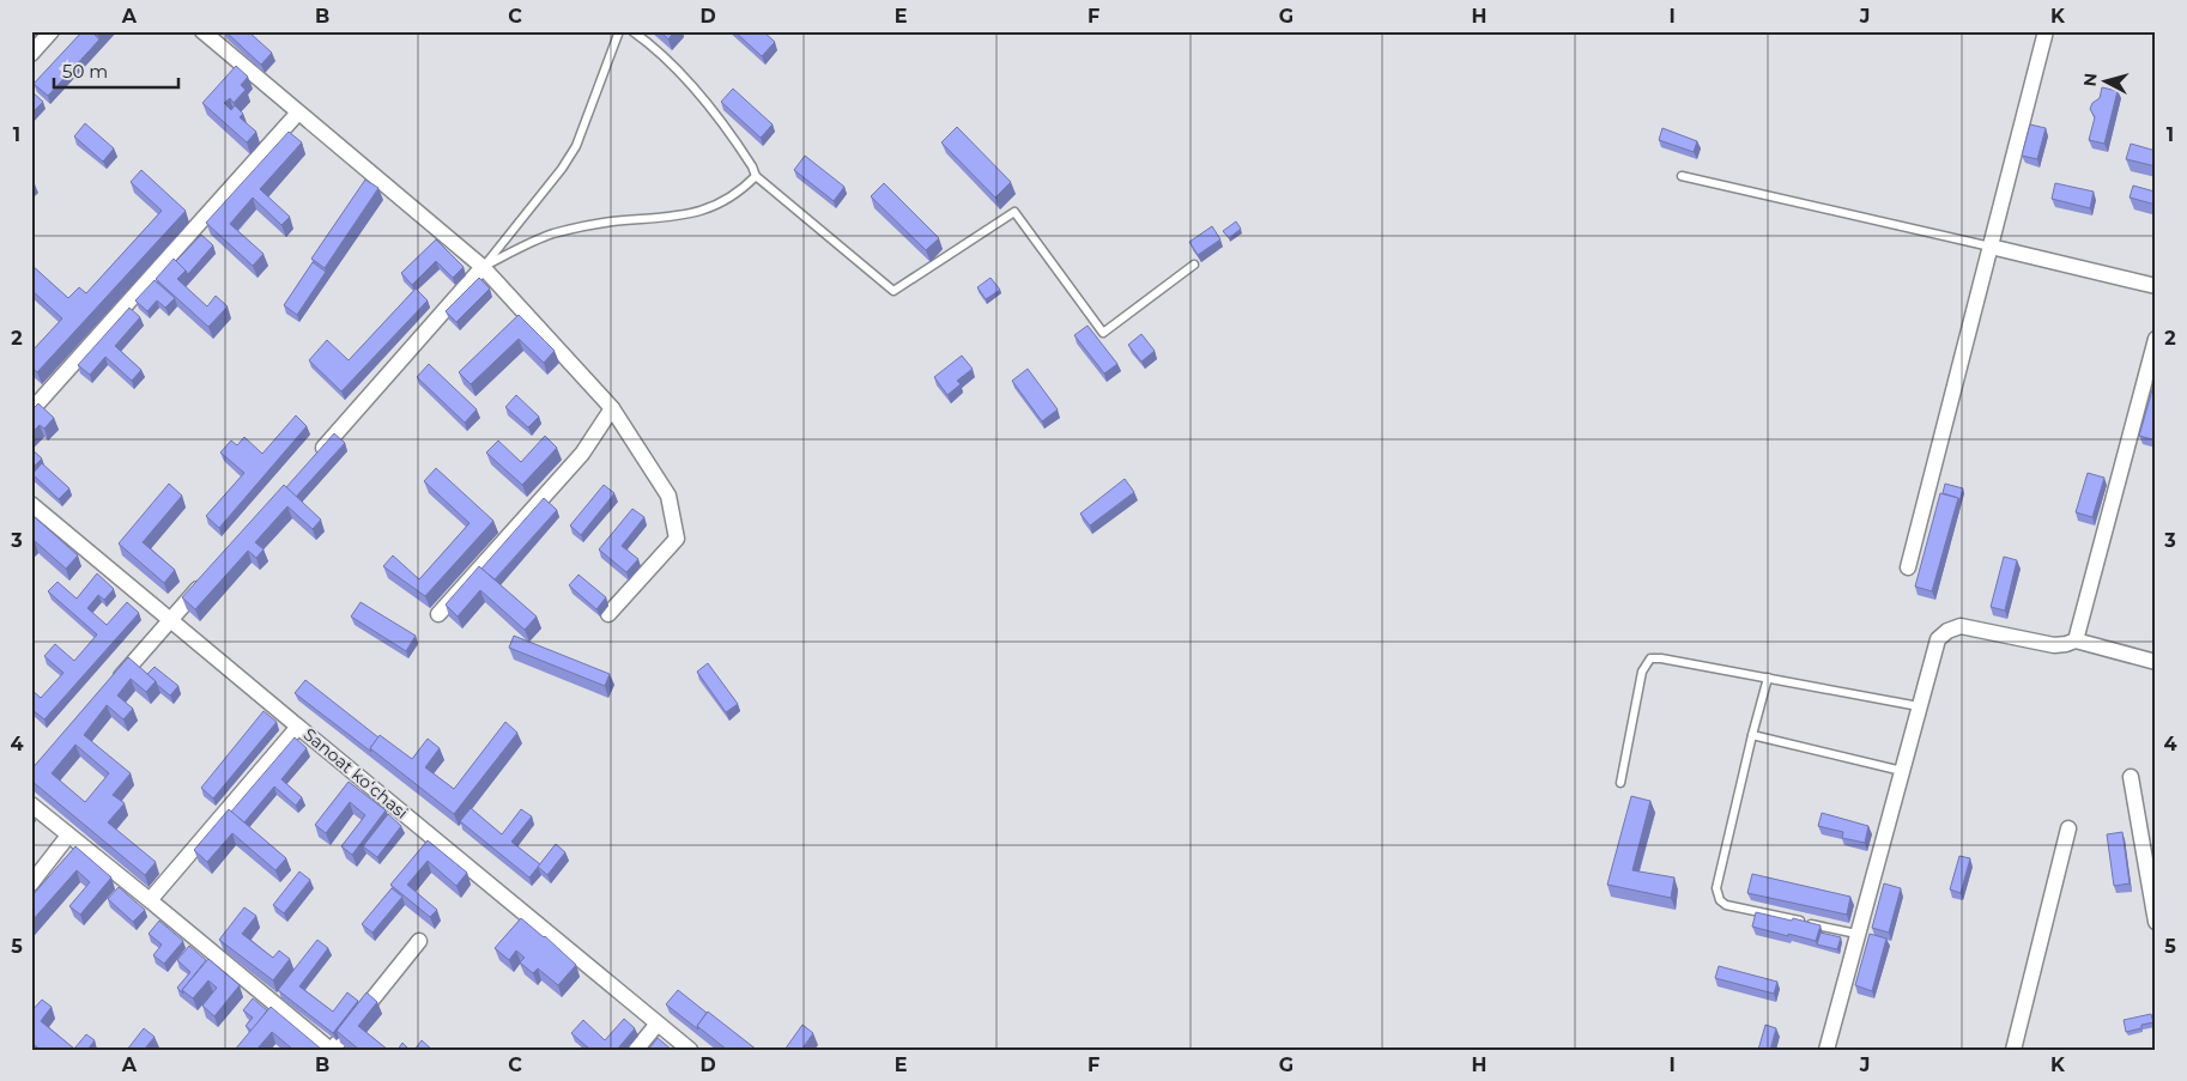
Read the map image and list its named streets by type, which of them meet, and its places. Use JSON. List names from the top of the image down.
{
  "streets": {
    "street": ["Sanoat koʻchasi"]
  },
  "scale_bar": "50 m",
  "north": "left",
  "grid": {
    "columns": [
      "A",
      "B",
      "C",
      "D",
      "E",
      "F",
      "G",
      "H",
      "I",
      "J",
      "K"
    ],
    "rows": [
      "1",
      "2",
      "3",
      "4",
      "5"
    ]
  }
}
